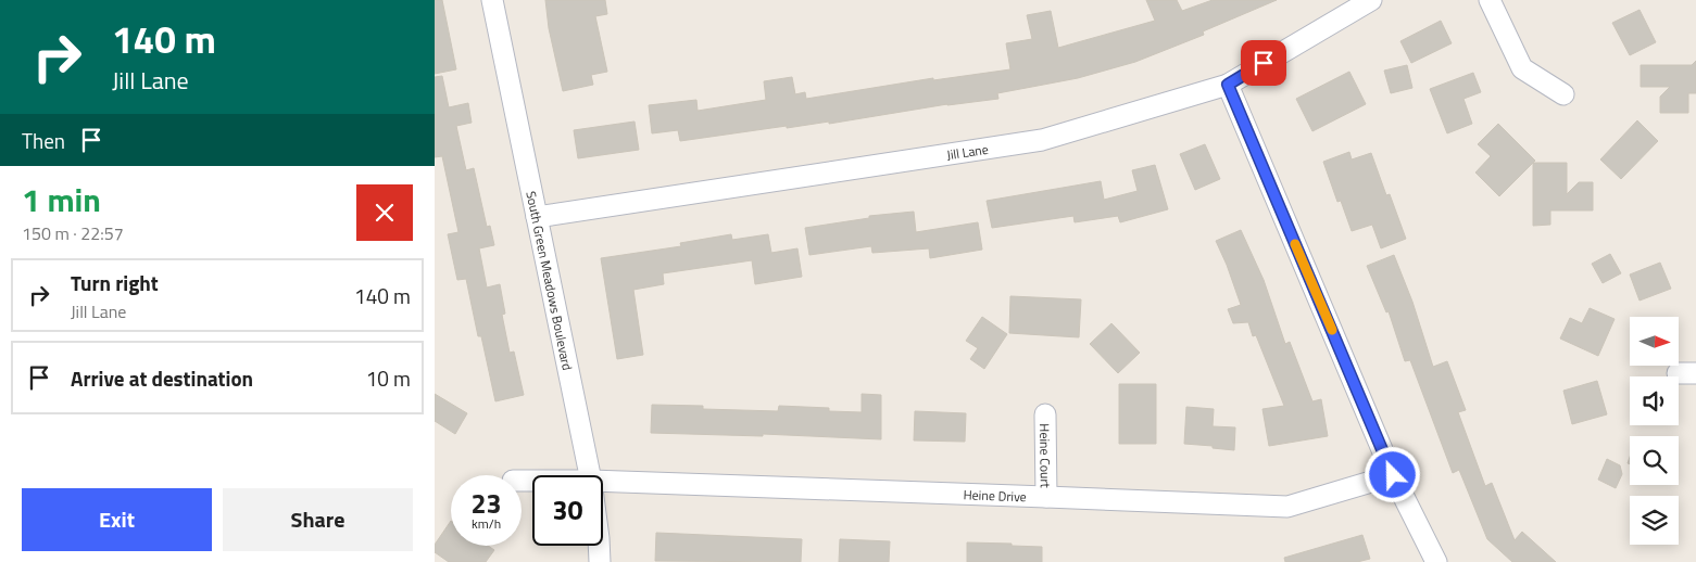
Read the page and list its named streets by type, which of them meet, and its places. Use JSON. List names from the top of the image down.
{
  "streets": {
    "street": [
      "Jill Lane",
      "South Green Meadows Boulevard",
      "Heine Court",
      "Heine Drive"
    ]
  },
  "crossings": [
    ["Jill Lane", "South Green Meadows Boulevard"],
    ["Heine Court", "Heine Drive"]
  ],
  "north": "right",
  "page": {
    "turn": ["140 m", "Jill Lane"],
    "then": "Then",
    "heading": ["1 min", "150 m · 22:57"],
    "list": [
      {
        "name": "Turn right",
        "note": "Jill Lane",
        "value": "140 m"
      },
      {
        "name": "Arrive at destination",
        "value": "10 m"
      }
    ],
    "speed": "23 km/h",
    "limit": "30",
    "buttons": ["Exit", "Share"]
  }
}
